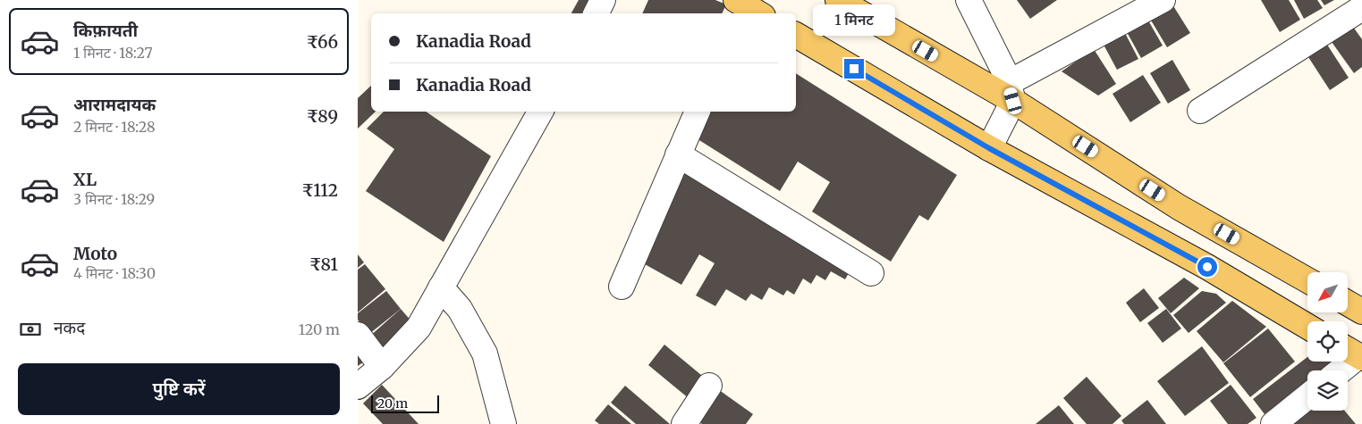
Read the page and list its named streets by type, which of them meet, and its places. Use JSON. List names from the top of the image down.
{
  "scale_bar": "20 m",
  "north": "bottom left",
  "page": {
    "bubble": "1 मिनट",
    "list": [
      {
        "name": "किफ़ायती",
        "note": "1 मिनट · 18:27",
        "value": "₹66"
      },
      {
        "name": "आरामदायक",
        "note": "2 मिनट · 18:28",
        "value": "₹89"
      },
      {
        "name": "XL",
        "note": "3 मिनट · 18:29",
        "value": "₹112"
      },
      {
        "name": "Moto",
        "note": "4 मिनट · 18:30",
        "value": "₹81"
      }
    ],
    "banner": ["Kanadia Road", "Kanadia Road"],
    "pay": ["नकद", "120 m"],
    "buttons": "पुष्टि करें",
    "scale": "20 m"
  }
}
